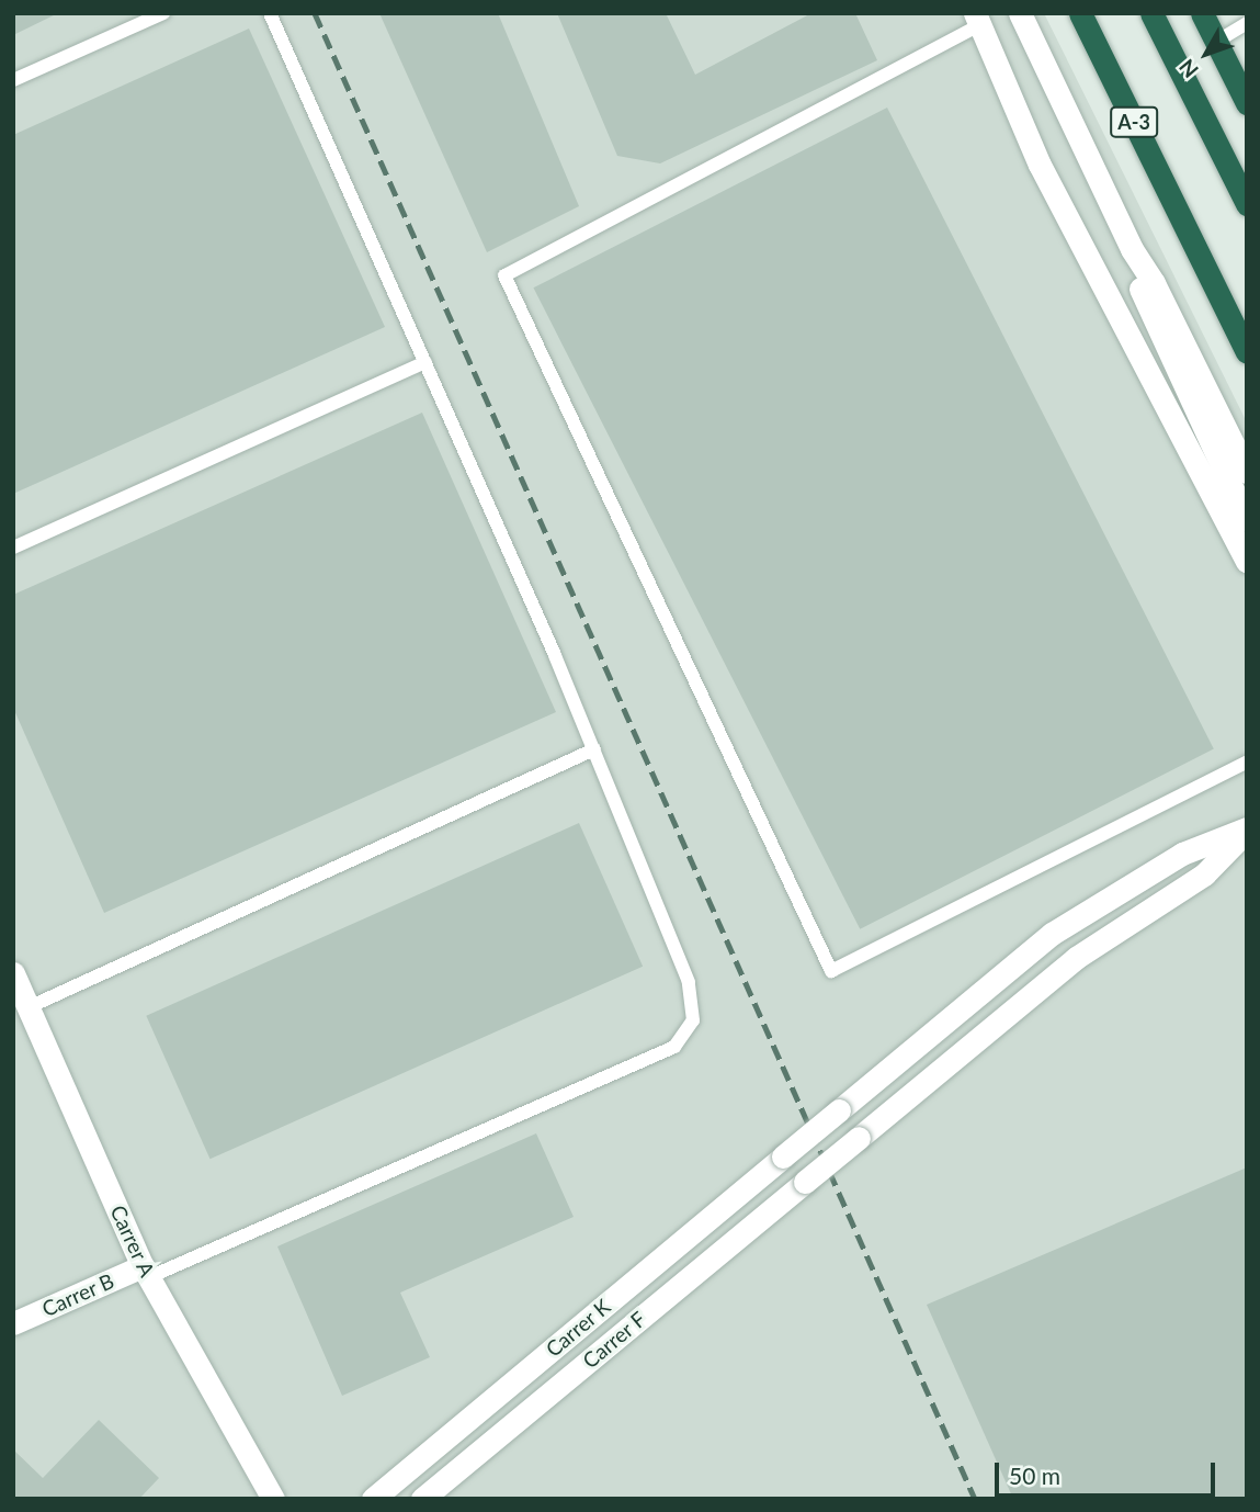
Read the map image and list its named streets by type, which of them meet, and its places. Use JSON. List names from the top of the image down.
{
  "streets": {
    "highway": ["A-3"],
    "street": [
      "Carrer A",
      "Carrer B",
      "Carrer K",
      "Carrer F"
    ]
  },
  "crossings": [
    ["Carrer A", "Carrer B"],
    ["Carrer K", "Carrer F"]
  ],
  "scale_bar": "50 m",
  "north": "bottom left"
}
